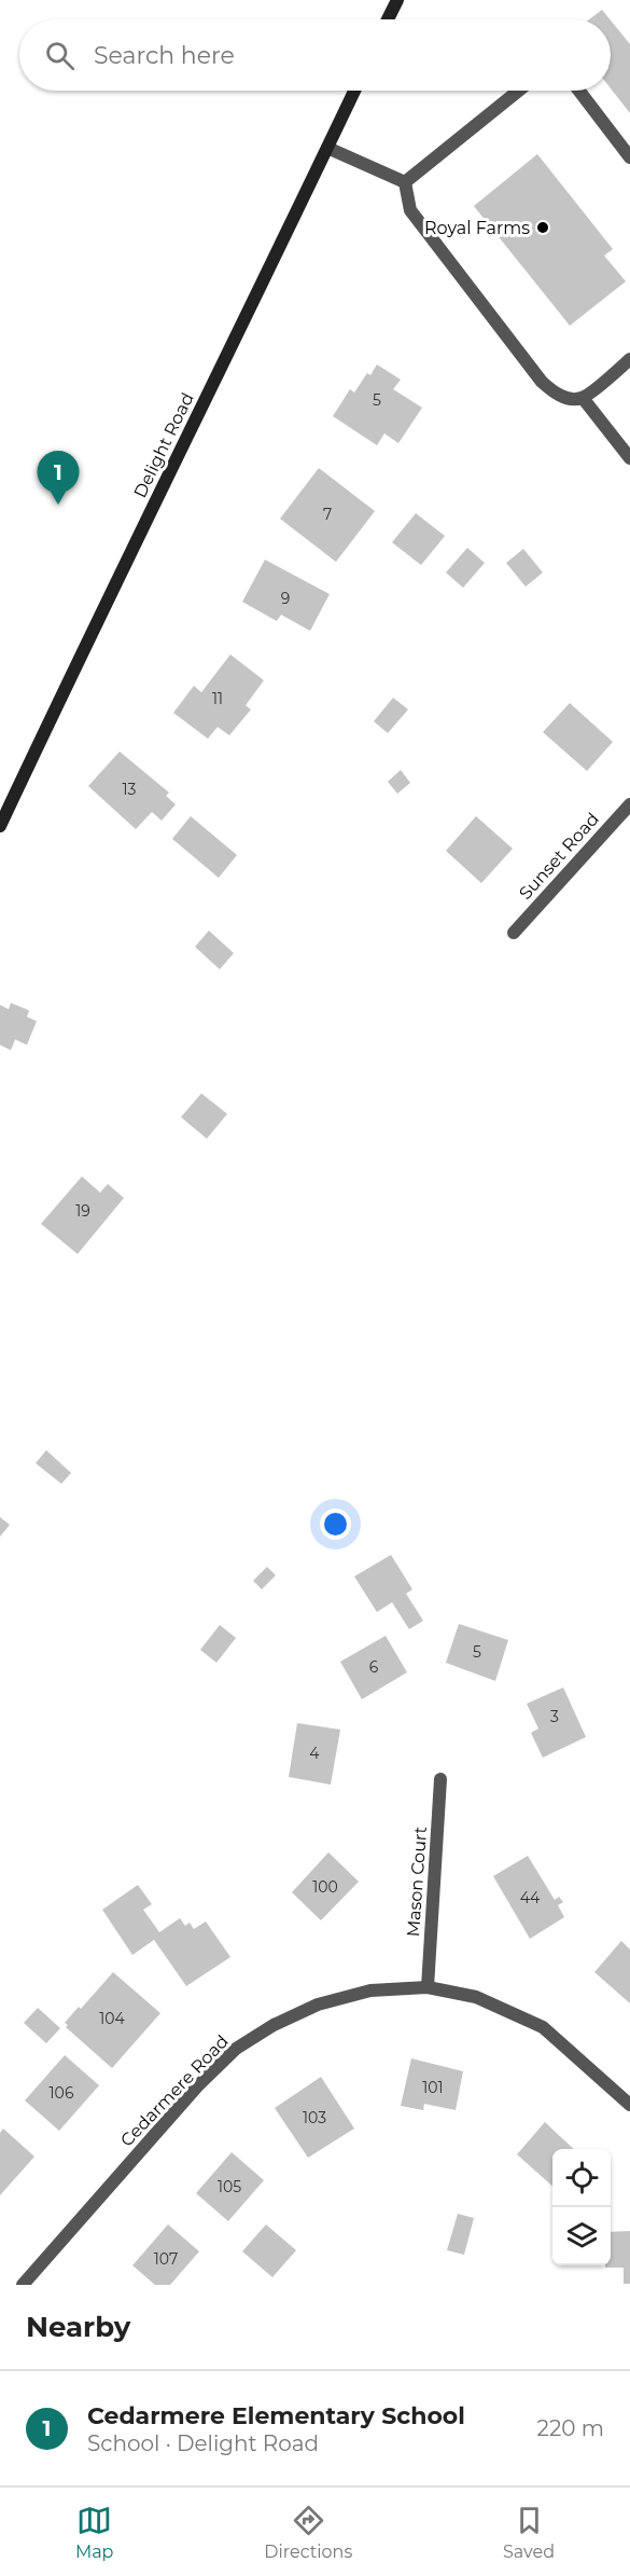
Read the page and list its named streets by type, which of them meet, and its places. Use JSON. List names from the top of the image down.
{
  "streets": {
    "street": [
      "Delight Road",
      "Sunset Road",
      "Mason Court",
      "Cedarmere Road"
    ]
  },
  "crossings": [
    ["Mason Court", "Cedarmere Road"]
  ],
  "places": ["Royal Farms"],
  "house_numbers": [
    "5",
    "7",
    "9",
    "11",
    "13",
    "19",
    "5",
    "6",
    "3",
    "4",
    "100",
    "44",
    "104",
    "101",
    "106",
    "103",
    "105",
    "107"
  ],
  "page": {
    "search": "Search here",
    "pins": "1",
    "heading": "Nearby",
    "list": [
      {
        "mark": "1",
        "name": "Cedarmere Elementary School",
        "note": "School · Delight Road",
        "value": "220 m"
      }
    ],
    "nav": ["Map", "Directions", "Saved"]
  }
}
